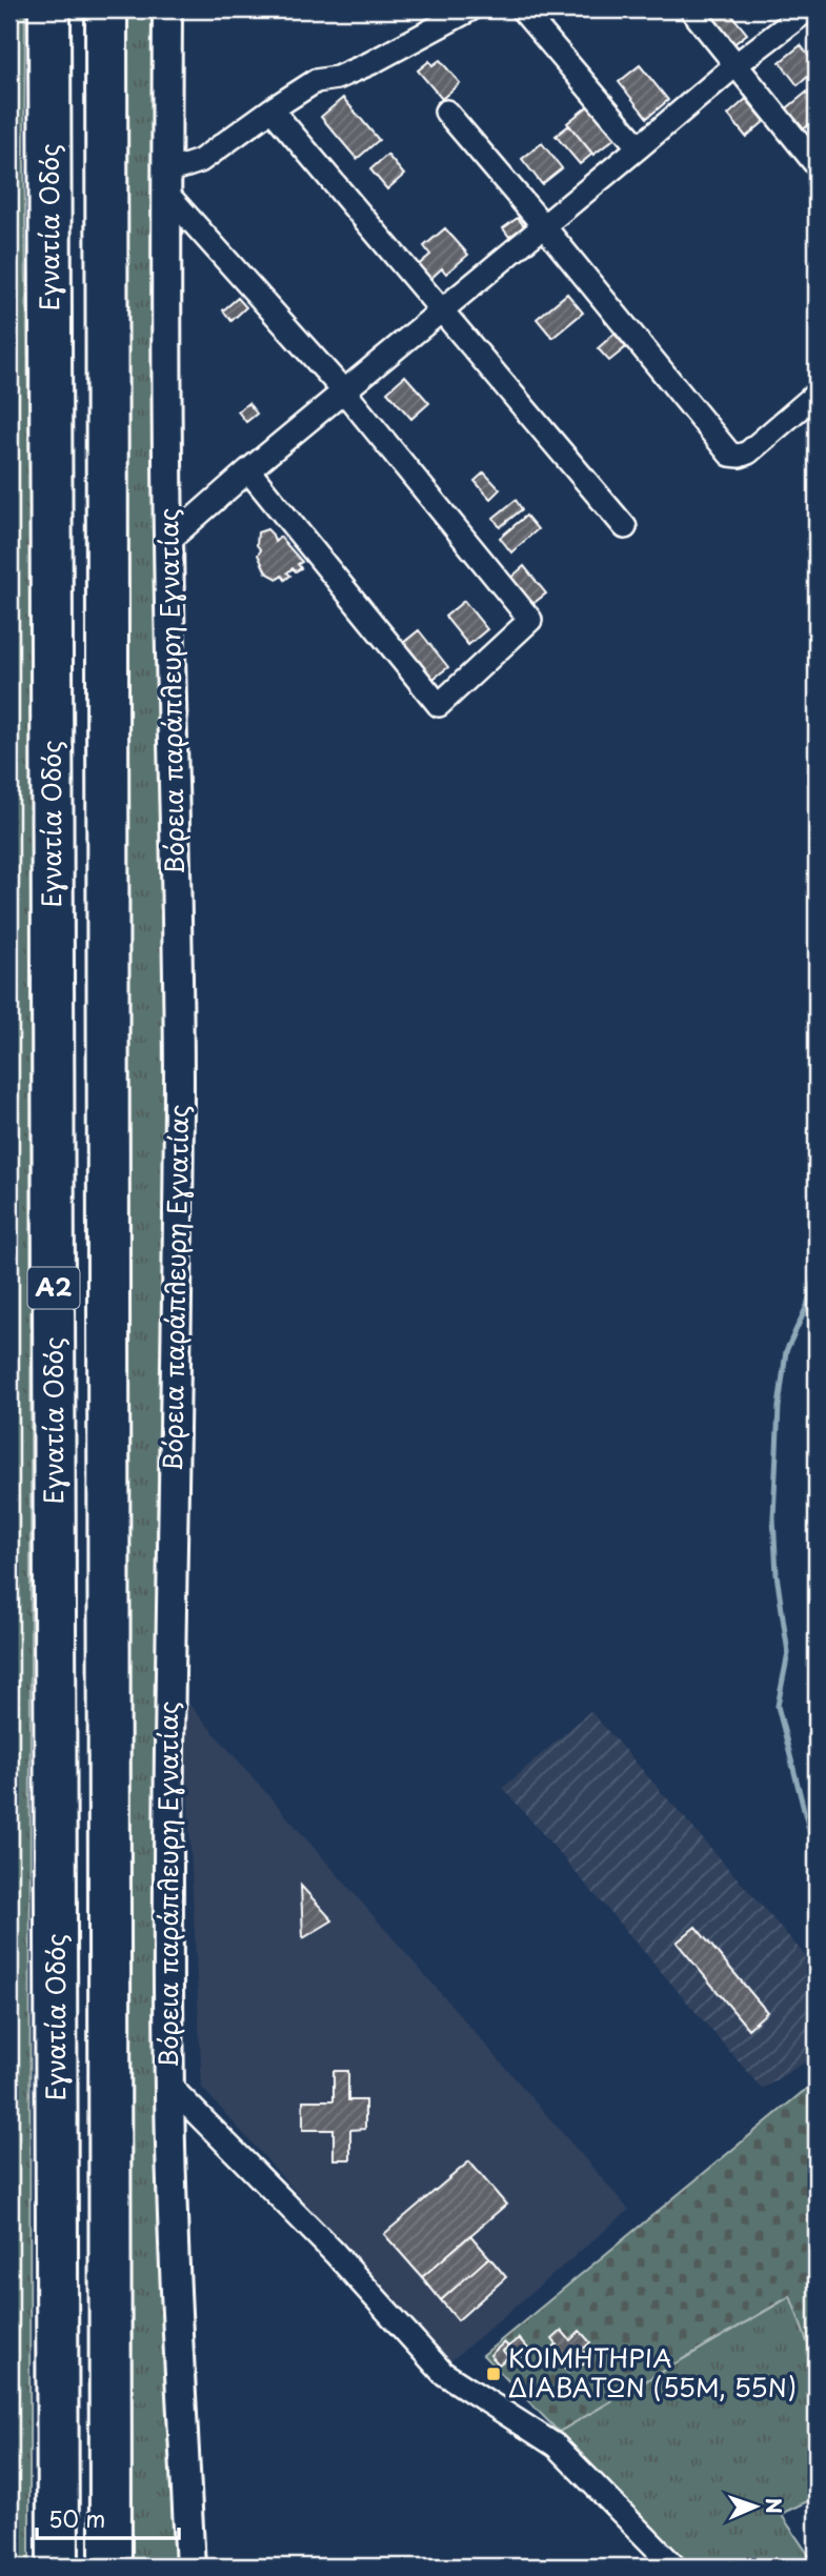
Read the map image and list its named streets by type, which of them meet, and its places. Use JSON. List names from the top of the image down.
{
  "streets": {
    "highway": ["Εγνατία Οδός", "Α2"],
    "street": ["Βόρεια παράπλευρη Εγνατίας"]
  },
  "places": {
    "transit": ["ΚΟΙΜΗΤΗΡΙΑ ΔΙΑΒΑΤΩΝ (55Μ, 55Ν)"]
  },
  "scale_bar": "50 m",
  "north": "right"
}
